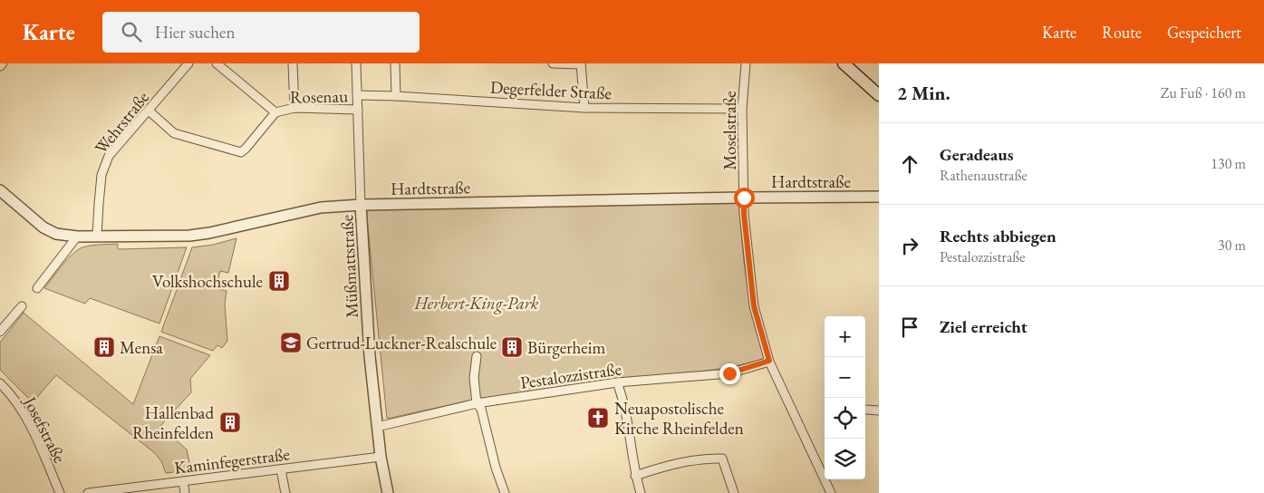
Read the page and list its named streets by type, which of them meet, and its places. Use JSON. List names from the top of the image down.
{
  "streets": {
    "street": [
      "Degerfelder Straße",
      "Rosenau",
      "Wehrstraße",
      "Moselstraße",
      "Hardtstraße",
      "Müßmattstraße",
      "Pestalozzistraße",
      "Josefstraße",
      "Kaminfegerstraße"
    ]
  },
  "crossings": [
    ["Degerfelder Straße", "Moselstraße"],
    ["Degerfelder Straße", "Müßmattstraße"],
    ["Rosenau", "Müßmattstraße"],
    ["Wehrstraße", "Hardtstraße"],
    ["Moselstraße", "Hardtstraße"],
    ["Moselstraße", "Pestalozzistraße"],
    ["Hardtstraße", "Müßmattstraße"],
    ["Müßmattstraße", "Pestalozzistraße"],
    ["Müßmattstraße", "Kaminfegerstraße"]
  ],
  "parks": ["Herbert-King-Park"],
  "places": {
    "building": [
      "Volkshochschule",
      "Mensa",
      "Bürgerheim",
      "Hallenbad Rheinfelden"
    ],
    "school or university": ["Gertrud-Luckner-Realschule"],
    "church": ["Neuapostolische Kirche Rheinfelden"]
  },
  "page": {
    "header": "Karte",
    "search": "Hier suchen",
    "nav": ["Karte", "Route", "Gespeichert"],
    "heading": ["2 Min.", "Zu Fuß · 160 m"],
    "list": [
      ["Geradeaus", "Rathenaustraße", "130 m"],
      ["Rechts abbiegen", "Pestalozzistraße", "30 m"],
      "Ziel erreicht"
    ],
    "map_buttons": ["+", "−"]
  }
}
